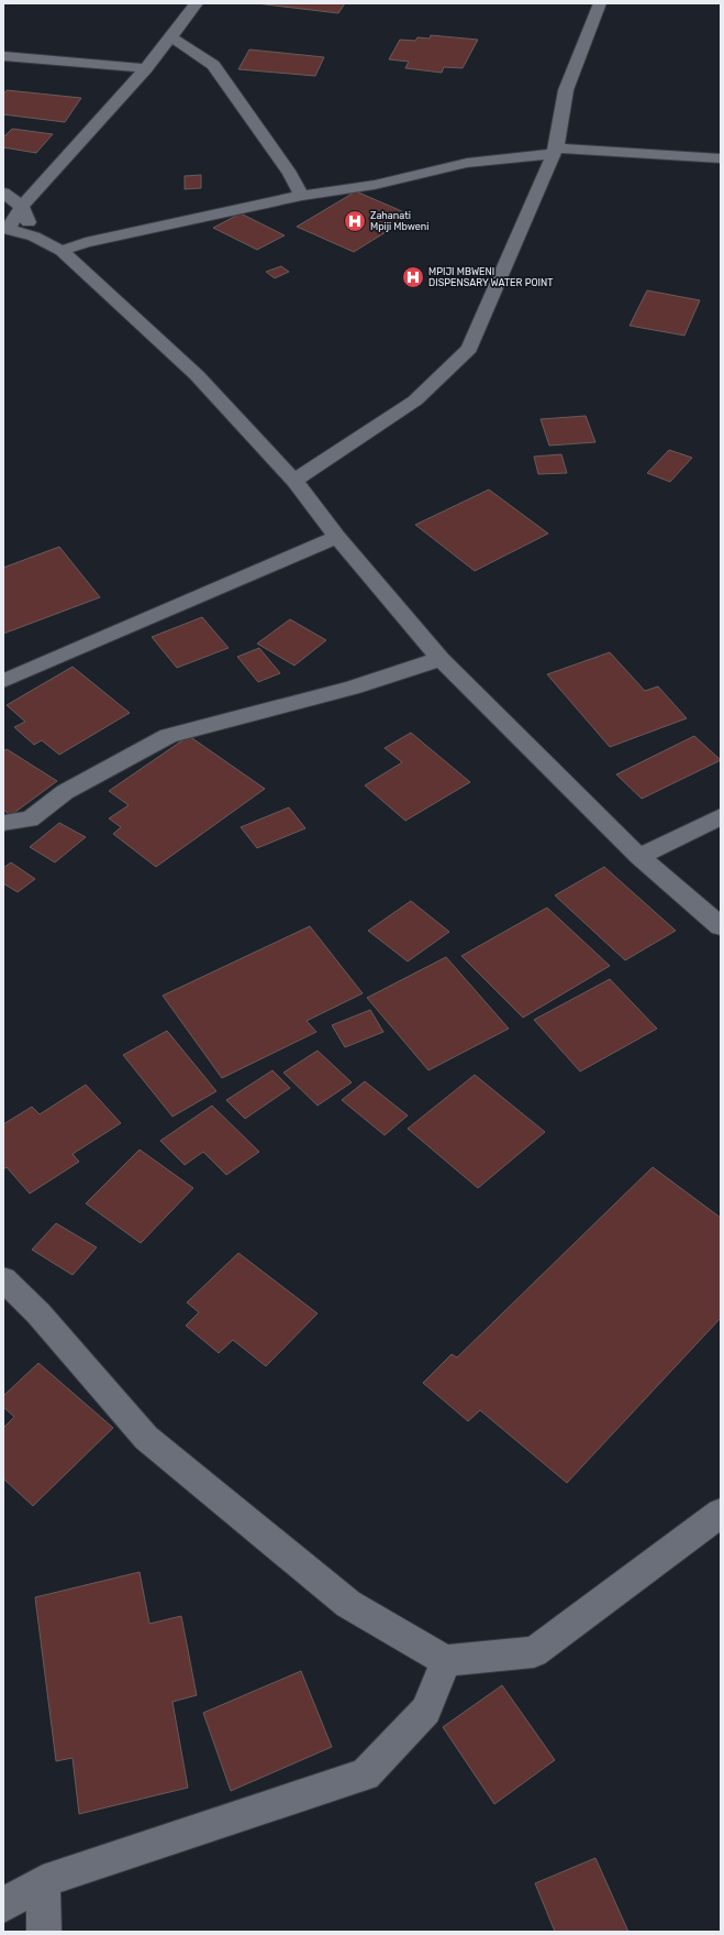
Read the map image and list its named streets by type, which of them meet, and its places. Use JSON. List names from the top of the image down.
{
  "places": {
    "hospital": ["Zahanati Mpiji Mbweni", "MPIJI MBWENI DISPENSARY WATER POINT"]
  }
}
